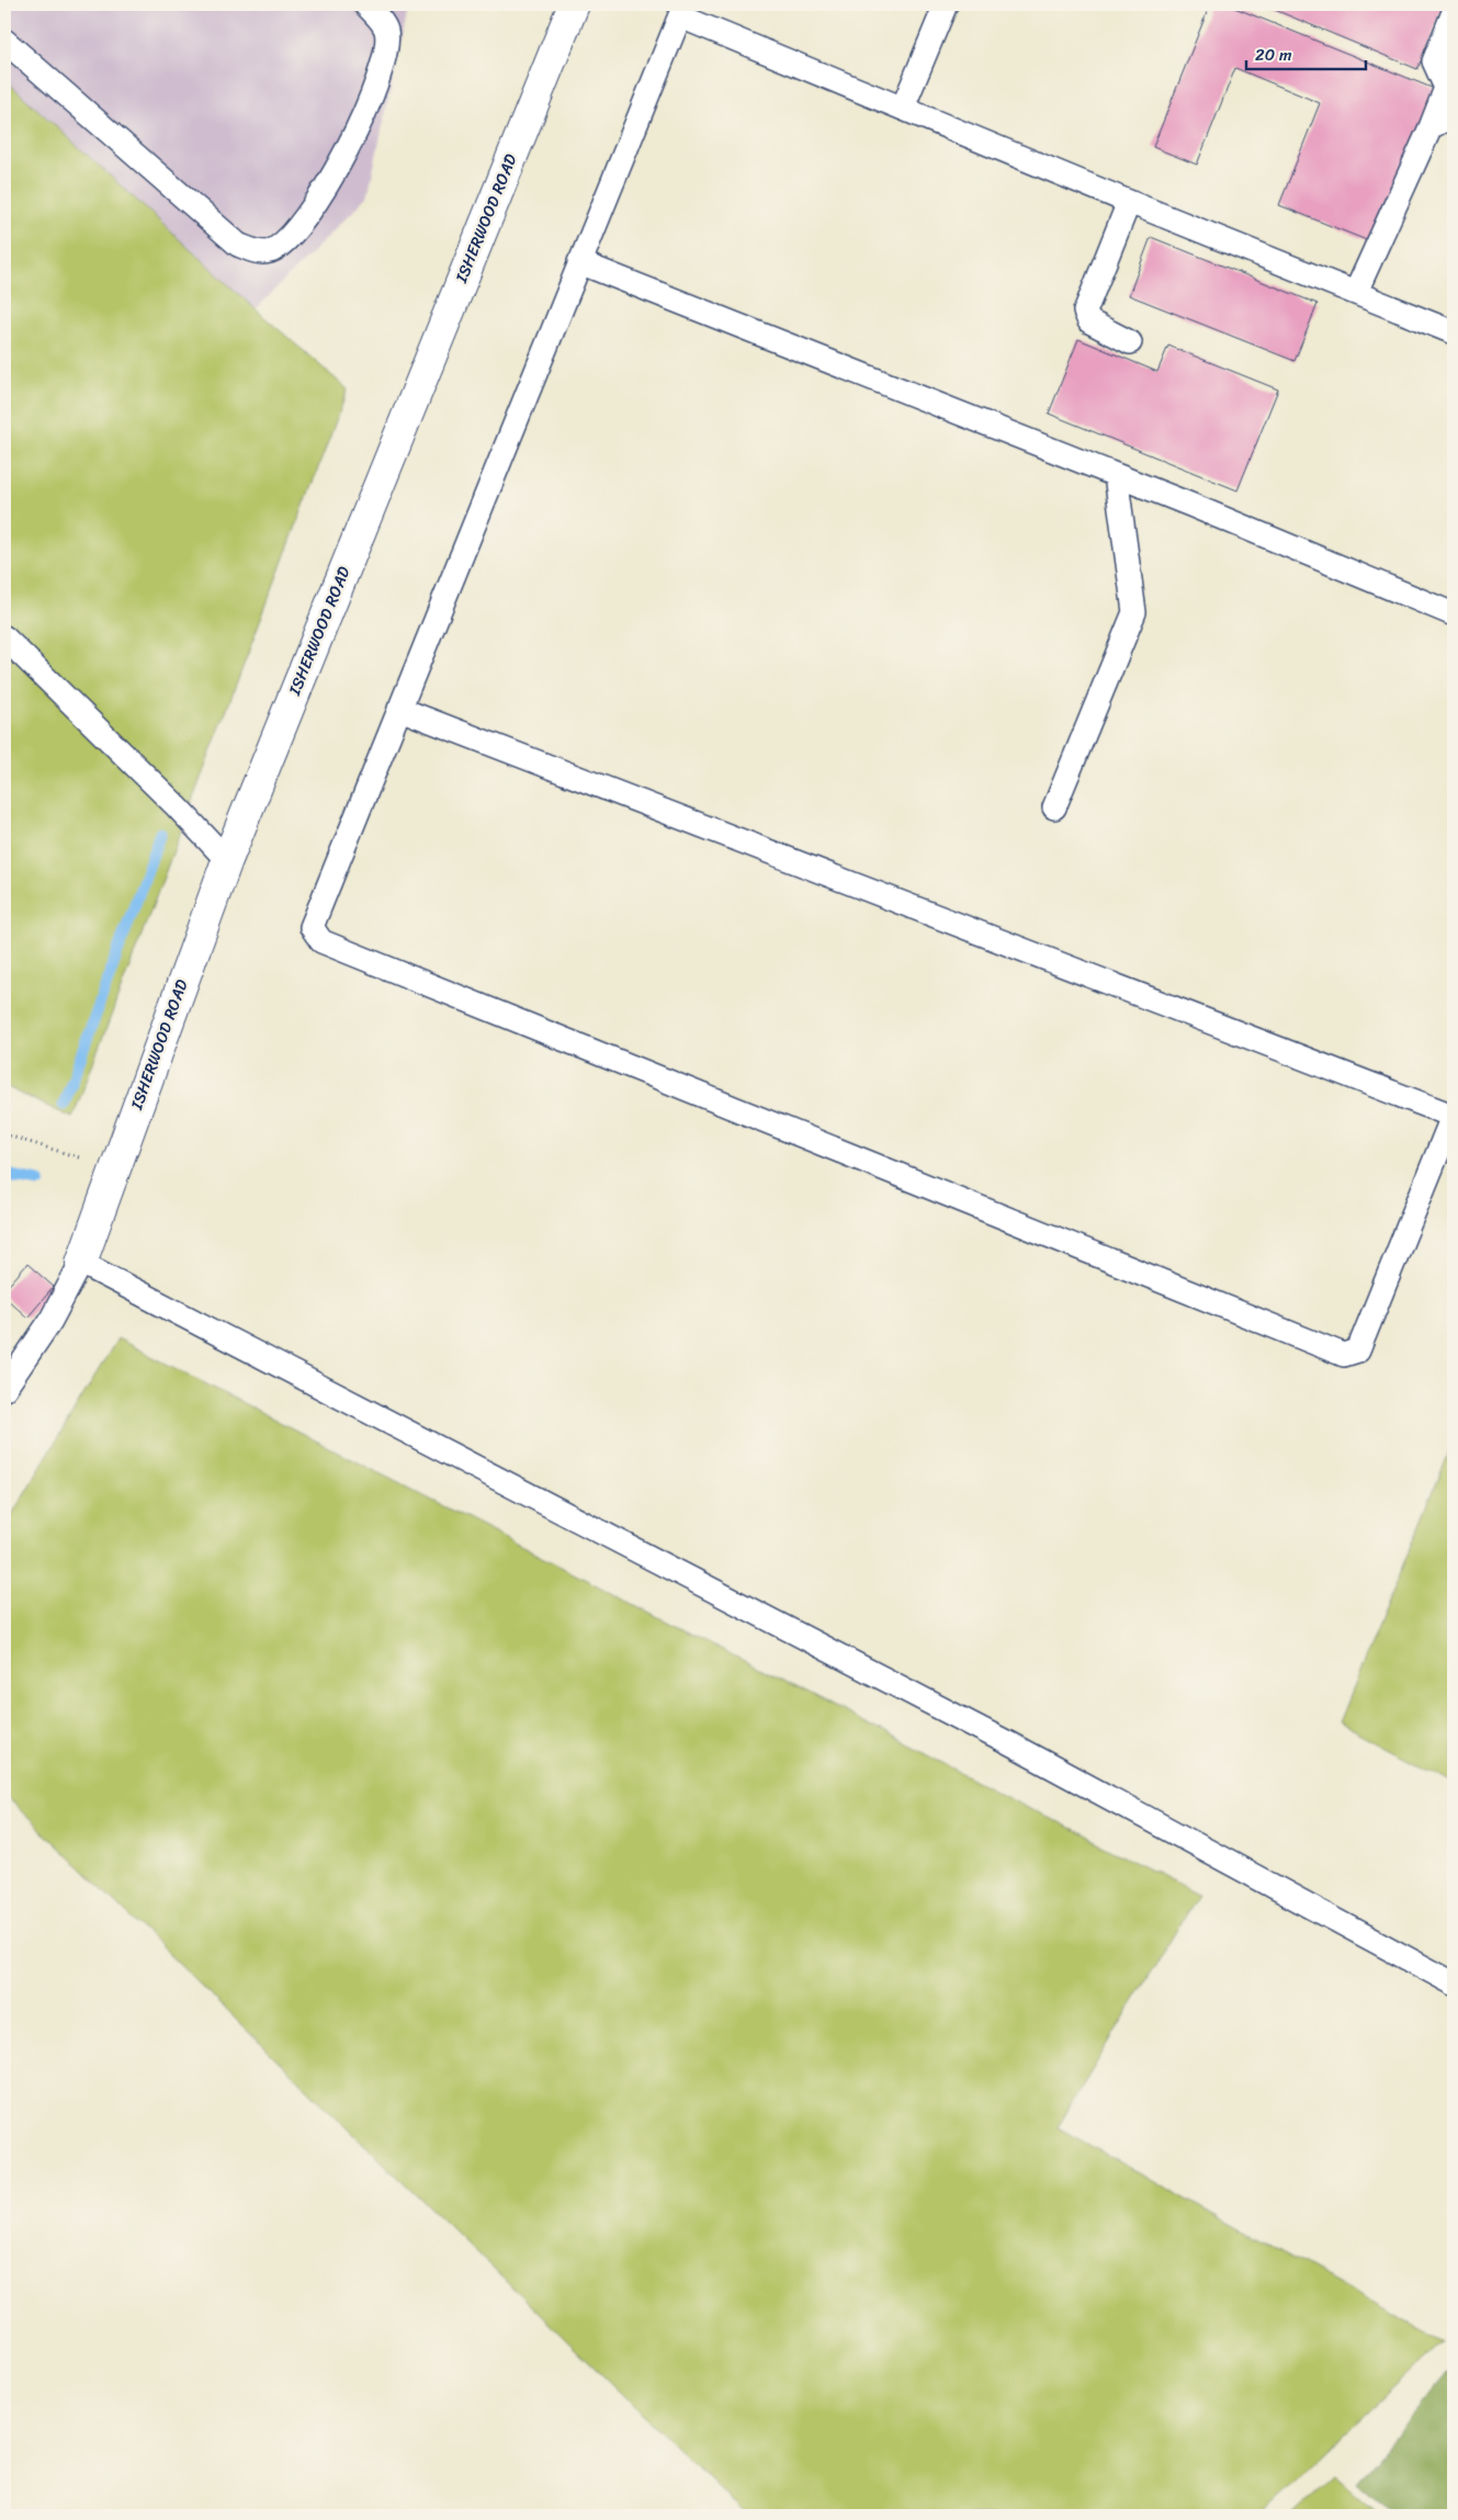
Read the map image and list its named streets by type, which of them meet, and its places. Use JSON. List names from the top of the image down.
{
  "streets": {
    "street": ["ISHERWOOD ROAD"]
  },
  "scale_bar": "20 m"
}
